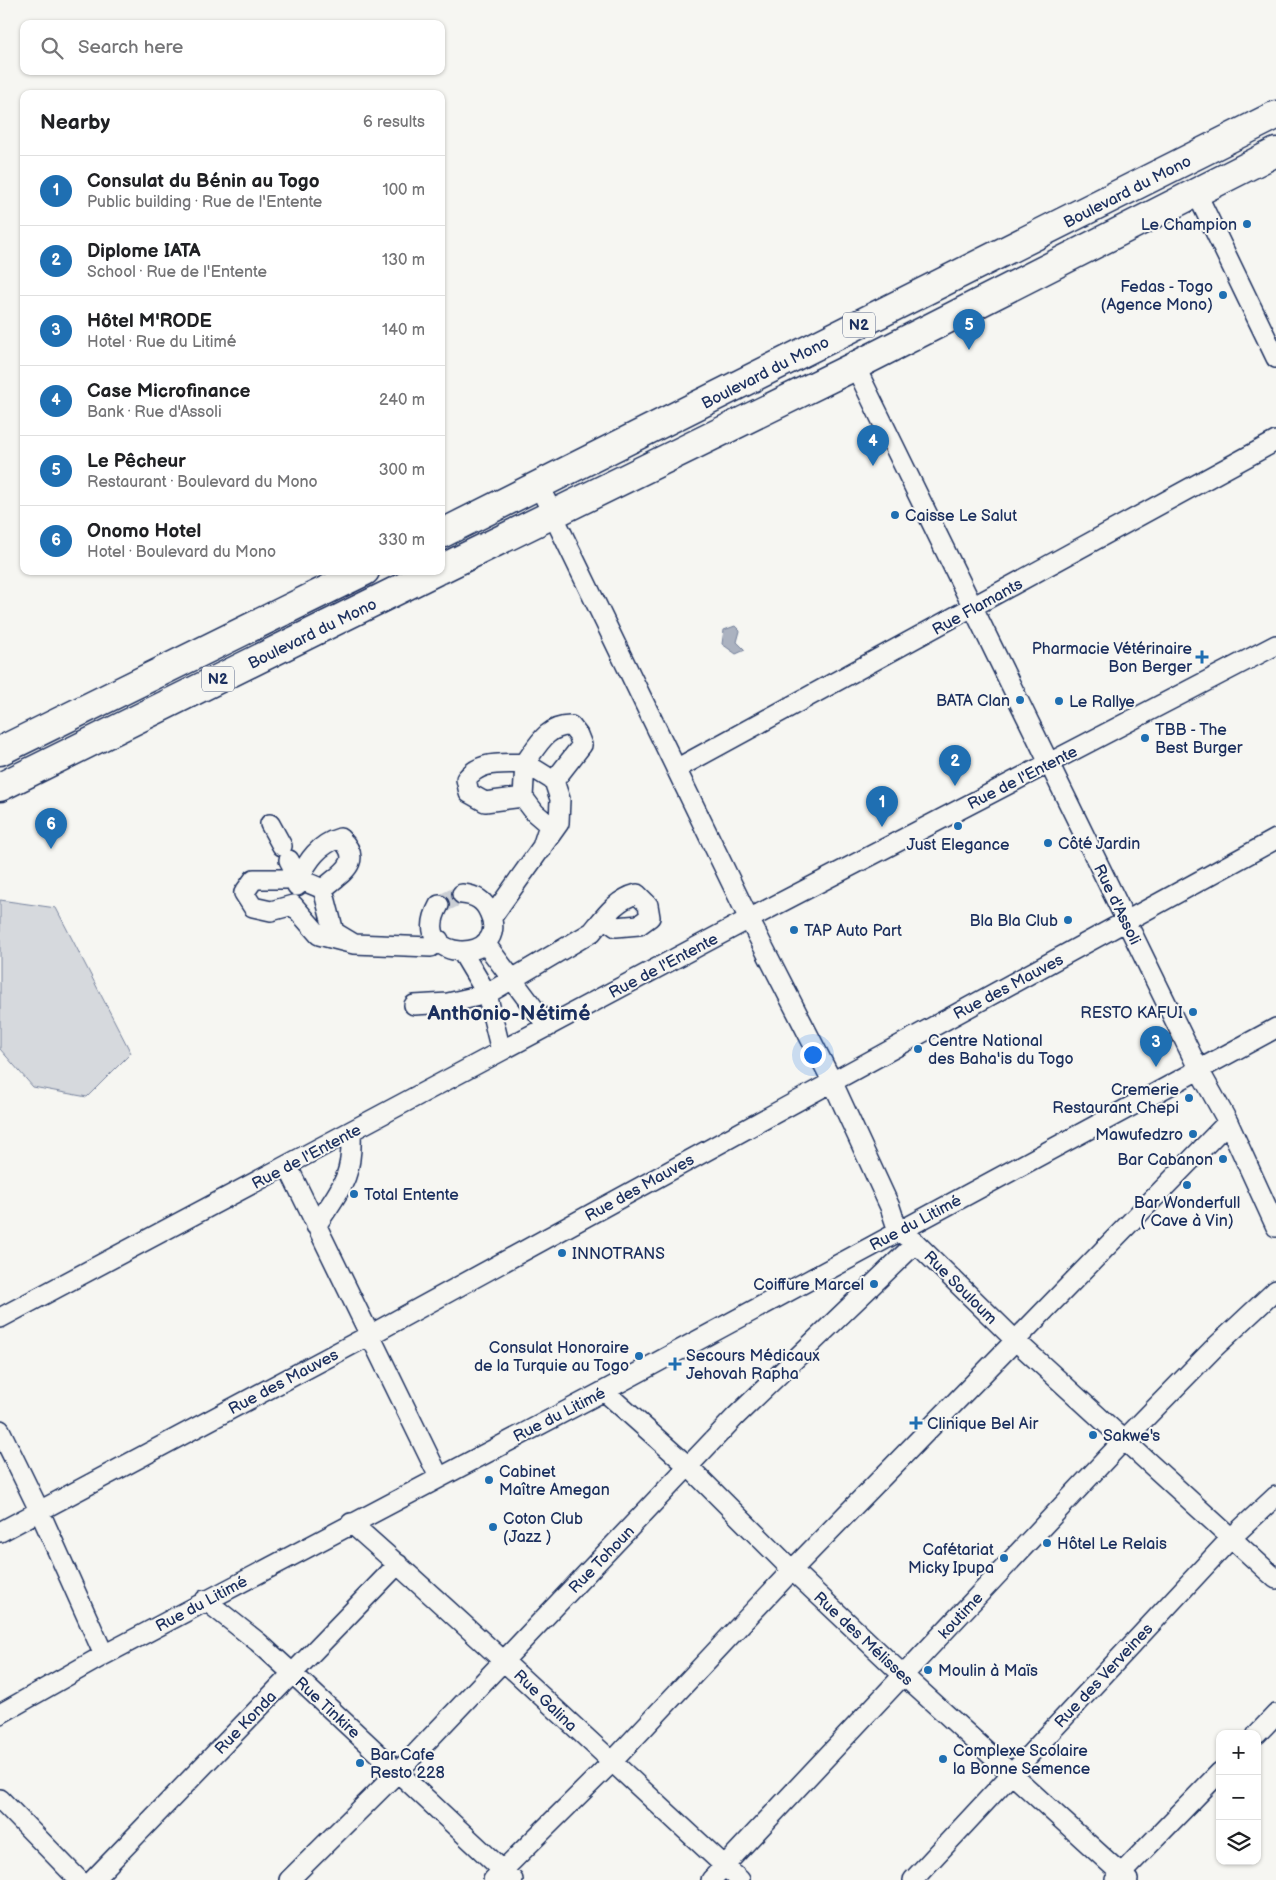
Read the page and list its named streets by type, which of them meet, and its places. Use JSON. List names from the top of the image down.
{
  "streets": {
    "highway": ["Boulevard du Mono", "N2"],
    "street": [
      "Rue Flamants",
      "Rue de l'Entente",
      "Rue d'Assoli",
      "Rue des Mauves",
      "Rue du Litimé",
      "Rue Souloum",
      "Rue Tohoun",
      "koutime",
      "Rue des Mélisses",
      "Rue des Verveines",
      "Rue Galina",
      "Rue Tinkire",
      "Rue Konda"
    ]
  },
  "crossings": [
    ["Boulevard du Mono", "Rue d'Assoli"],
    ["Rue Flamants", "Rue d'Assoli"],
    ["Rue de l'Entente", "Rue d'Assoli"],
    ["Rue d'Assoli", "Rue des Mauves"],
    ["Rue d'Assoli", "Rue du Litimé"],
    ["Rue du Litimé", "Rue Souloum"],
    ["Rue du Litimé", "Rue des Mélisses"],
    ["Rue du Litimé", "Rue Galina"],
    ["Rue du Litimé", "Rue Tinkire"],
    ["Rue Souloum", "Rue Tohoun"],
    ["Rue Souloum", "koutime"],
    ["Rue Souloum", "Rue des Verveines"],
    ["Rue Tohoun", "Rue des Mélisses"],
    ["Rue Tohoun", "Rue Galina"],
    ["Rue Tohoun", "Rue Tinkire"],
    ["koutime", "Rue des Mélisses"],
    ["koutime", "Rue Galina"],
    ["Rue des Mélisses", "Rue des Verveines"],
    ["Rue Galina", "Rue Konda"],
    ["Rue Tinkire", "Rue Konda"]
  ],
  "districts": ["Anthonio-Nétimé"],
  "places": {
    "other": [
      "Le Champion",
      "Fedas - Togo (Agence Mono)",
      "Caisse Le Salut",
      "BATA Clan",
      "Le Rallye",
      "TBB - The Best Burger",
      "Just Elegance",
      "Côté Jardin",
      "Bla Bla Club",
      "TAP Auto Part",
      "RESTO KAFUI",
      "Centre National des Baha'is du Togo",
      "Cremerie Restaurant Chepi",
      "Mawufedzro",
      "Bar Cabanon",
      "Bar Wonderfull ( Cave à Vin)",
      "Total Entente",
      "INNOTRANS",
      "Coiffure Marcel",
      "Consulat Honoraire de la Turquie au Togo",
      "Sakwe's",
      "Cabinet Maître Amegan",
      "Coton Club (Jazz )",
      "Hôtel Le Relais",
      "Cafétariat Micky Ipupa",
      "Moulin à Maïs",
      "Complexe Scolaire la Bonne Semence",
      "Bar Cafe Resto 228"
    ],
    "health": ["Pharmacie Vétérinaire Bon Berger", "Secours Médicaux Jehovah Rapha", "Clinique Bel Air"]
  },
  "page": {
    "search": "Search here",
    "heading": ["Nearby", "6 results"],
    "list": [
      {
        "mark": "1",
        "name": "Consulat du Bénin au Togo",
        "note": "Public building · Rue de l'Entente",
        "value": "100 m"
      },
      {
        "mark": "2",
        "name": "Diplome IATA",
        "note": "School · Rue de l'Entente",
        "value": "130 m"
      },
      {
        "mark": "3",
        "name": "Hôtel M'RODE",
        "note": "Hotel · Rue du Litimé",
        "value": "140 m"
      },
      {
        "mark": "4",
        "name": "Case Microfinance",
        "note": "Bank · Rue d'Assoli",
        "value": "240 m"
      },
      {
        "mark": "5",
        "name": "Le Pêcheur",
        "note": "Restaurant · Boulevard du Mono",
        "value": "300 m"
      },
      {
        "mark": "6",
        "name": "Onomo Hotel",
        "note": "Hotel · Boulevard du Mono",
        "value": "330 m"
      }
    ],
    "pins": [
      "5",
      "4",
      "2",
      "1",
      "6",
      "3"
    ],
    "map_buttons": ["+", "−"]
  }
}
